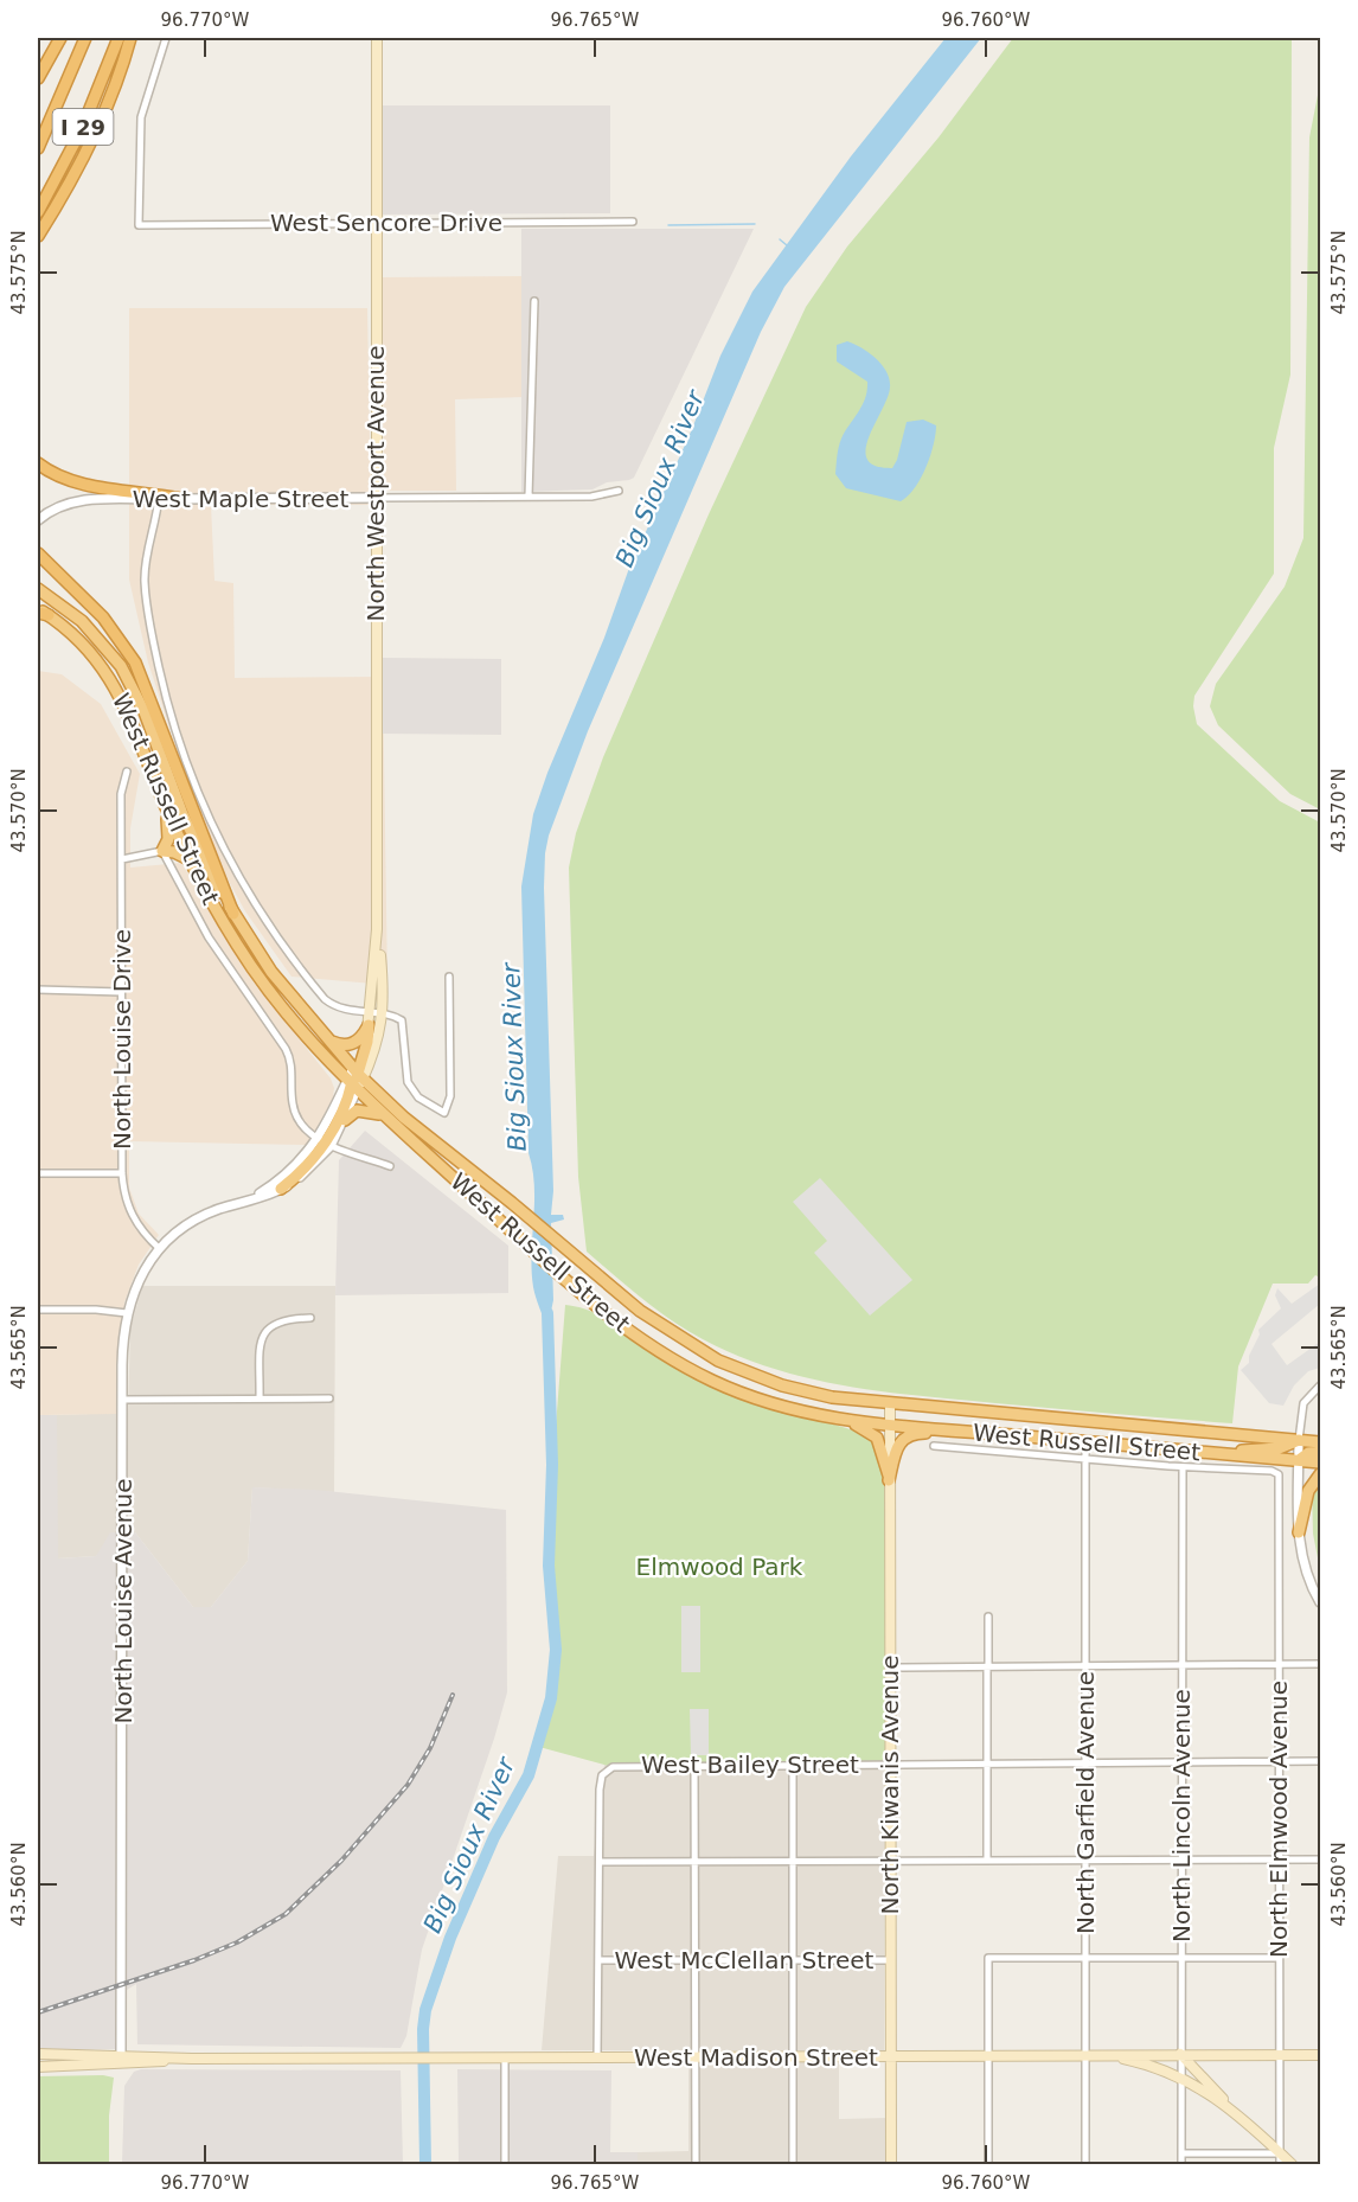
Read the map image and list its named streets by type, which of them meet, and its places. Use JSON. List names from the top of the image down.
{
  "streets": {
    "highway": ["I 29", "West Russell Street"],
    "main road": ["North Westport Avenue", "North Kiwanis Avenue", "West Madison Street"],
    "street": [
      "West Sencore Drive",
      "West Maple Street",
      "North Louise Drive",
      "North Louise Avenue",
      "West Bailey Street",
      "North Garfield Avenue",
      "North Lincoln Avenue",
      "North Elmwood Avenue",
      "West McClellan Street"
    ]
  },
  "crossings": [
    ["West Sencore Drive", "North Westport Avenue"],
    ["North Westport Avenue", "West Maple Street"],
    ["North Westport Avenue", "West Russell Street"],
    ["West Maple Street", "West Russell Street"],
    ["West Russell Street", "North Louise Avenue"],
    ["West Russell Street", "North Kiwanis Avenue"],
    ["West Russell Street", "North Garfield Avenue"],
    ["West Russell Street", "North Lincoln Avenue"],
    ["West Russell Street", "North Elmwood Avenue"],
    ["North Louise Drive", "North Louise Avenue"],
    ["North Louise Avenue", "West Madison Street"],
    ["West Bailey Street", "North Kiwanis Avenue"],
    ["West Bailey Street", "North Garfield Avenue"],
    ["West Bailey Street", "North Lincoln Avenue"],
    ["West Bailey Street", "North Elmwood Avenue"],
    ["North Kiwanis Avenue", "West McClellan Street"],
    ["North Kiwanis Avenue", "West Madison Street"],
    ["North Garfield Avenue", "West Madison Street"],
    ["North Lincoln Avenue", "West Madison Street"],
    ["North Elmwood Avenue", "West Madison Street"]
  ],
  "water": ["Big Sioux River"],
  "parks": ["Elmwood Park"],
  "coordinates": [
    "96.770°W",
    "96.765°W",
    "96.760°W",
    "43.575°N",
    "43.570°N",
    "43.565°N",
    "43.560°N"
  ]
}
